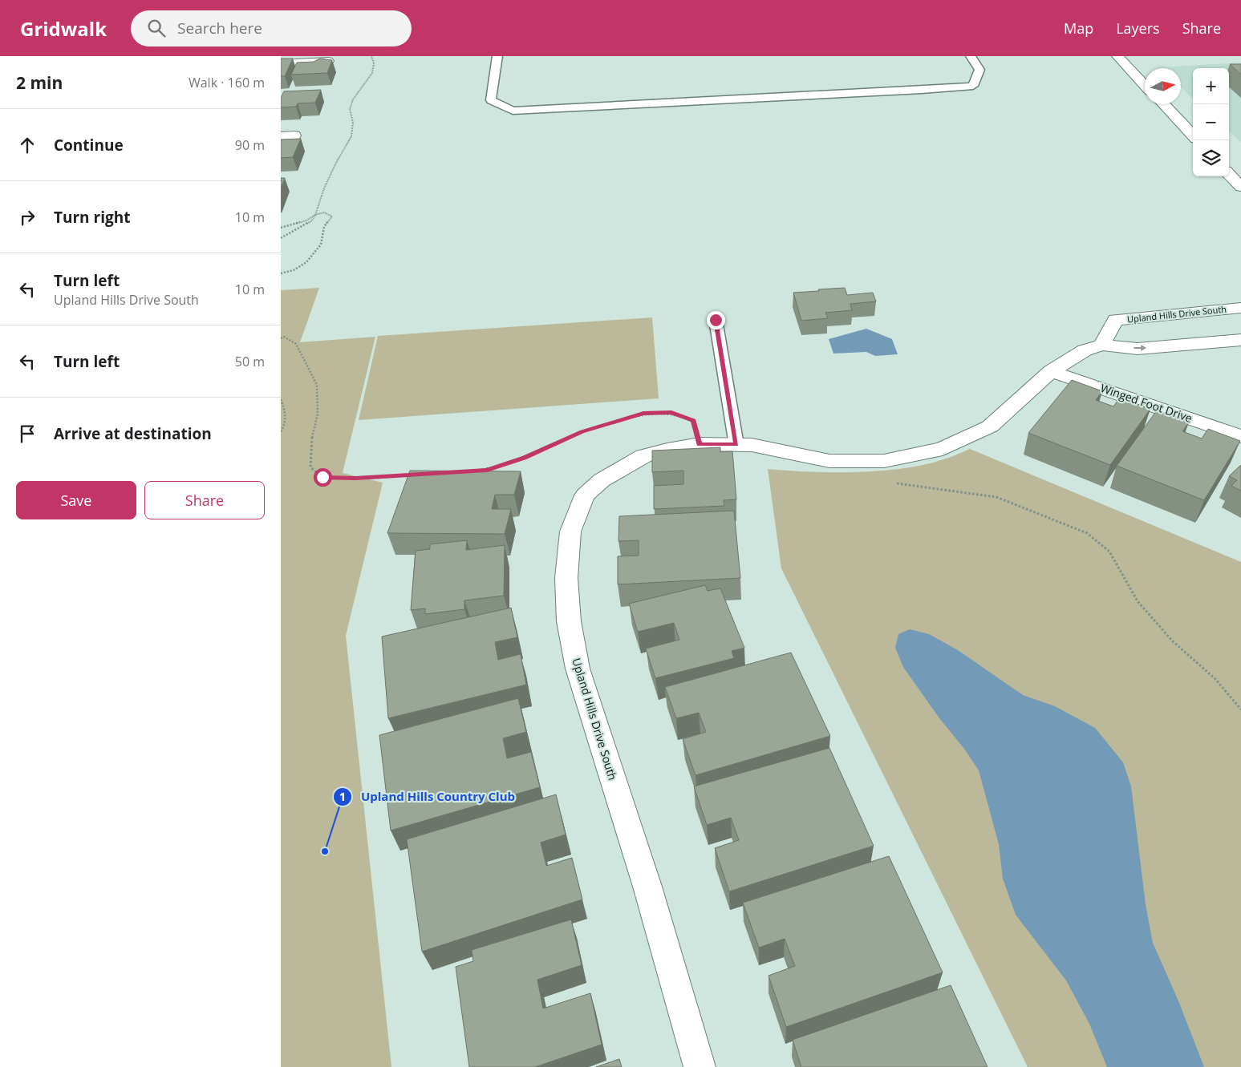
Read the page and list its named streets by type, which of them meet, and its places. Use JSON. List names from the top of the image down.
{
  "streets": {
    "street": ["Upland Hills Drive South", "Winged Foot Drive"]
  },
  "crossings": [
    ["Upland Hills Drive South", "Winged Foot Drive"]
  ],
  "places": ["Upland Hills Country Club"],
  "north": "right",
  "page": {
    "header": "Gridwalk",
    "search": "Search here",
    "nav": ["Map", "Layers", "Share"],
    "heading": ["2 min", "Walk · 160 m"],
    "map_buttons": ["+", "−"],
    "list": [
      ["Continue", "90 m"],
      ["Turn right", "10 m"],
      ["Turn left", "Upland Hills Drive South", "10 m"],
      ["Turn left", "50 m"],
      "Arrive at destination"
    ],
    "buttons": ["Save", "Share"]
  }
}
